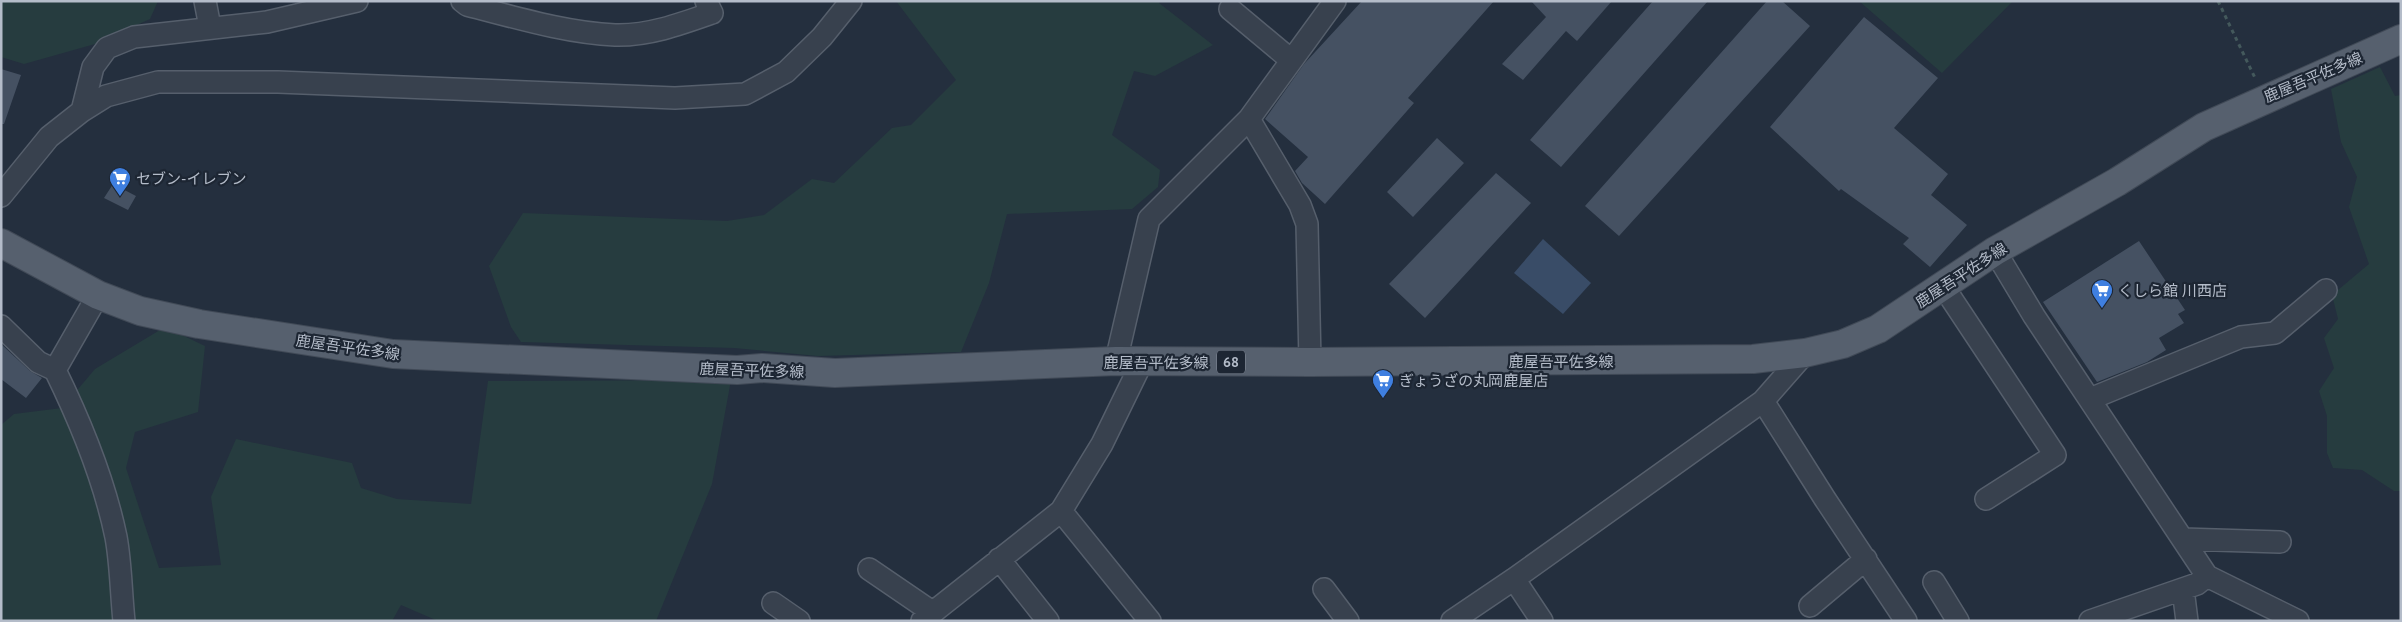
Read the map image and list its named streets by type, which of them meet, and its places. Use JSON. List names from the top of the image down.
{
  "streets": {
    "main road": ["鹿屋吾平佐多線", "68"]
  },
  "places": {
    "supermarket": ["セブン-イレブン", "くしら館 川西店", "ぎょうざの丸岡鹿屋店"]
  }
}
